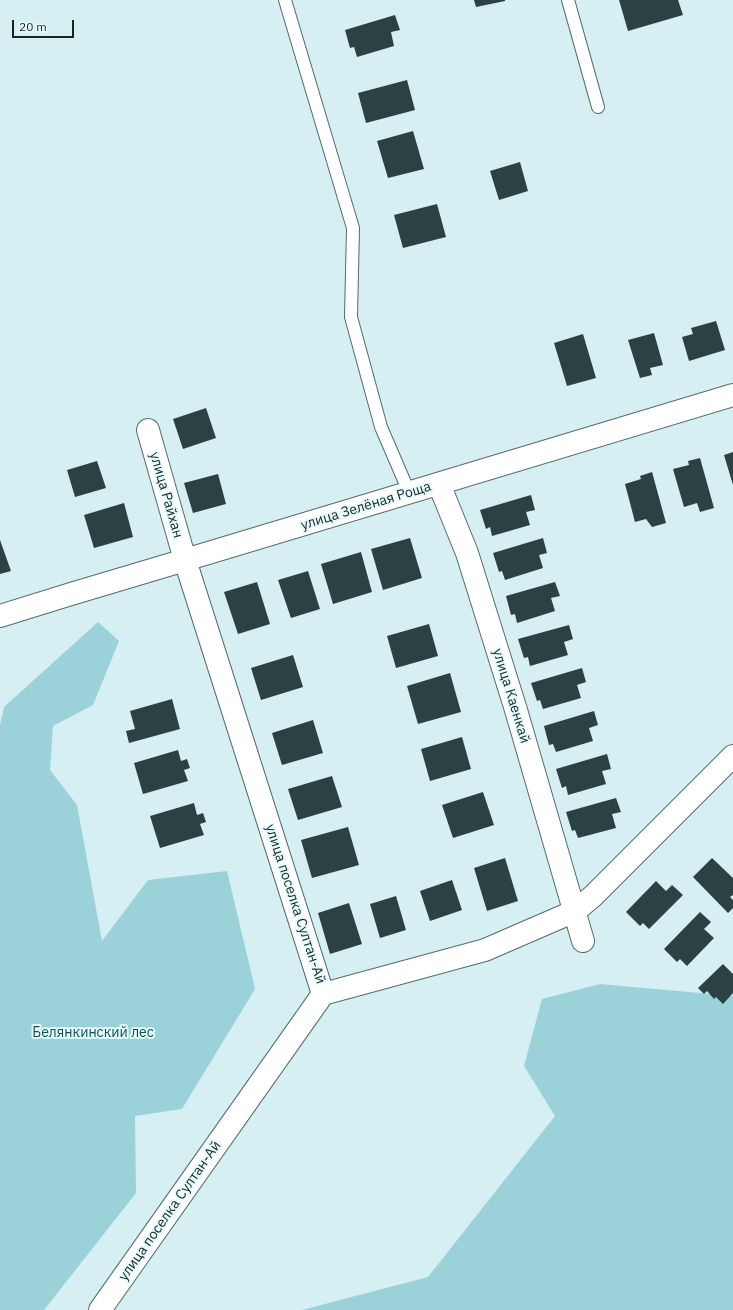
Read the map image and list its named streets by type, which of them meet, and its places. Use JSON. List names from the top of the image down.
{
  "streets": {
    "street": [
      "улица Райхан",
      "улица Зелёная Роща",
      "улица Каенкай",
      "улица поселка Султан-Ай"
    ]
  },
  "crossings": [
    ["улица Райхан", "улица Зелёная Роща"],
    ["улица Райхан", "улица поселка Султан-Ай"],
    ["улица Зелёная Роща", "улица Каенкай"],
    ["улица Зелёная Роща", "улица поселка Султан-Ай"]
  ],
  "parks": ["Белянкинский лес"],
  "scale_bar": "20 m"
}
